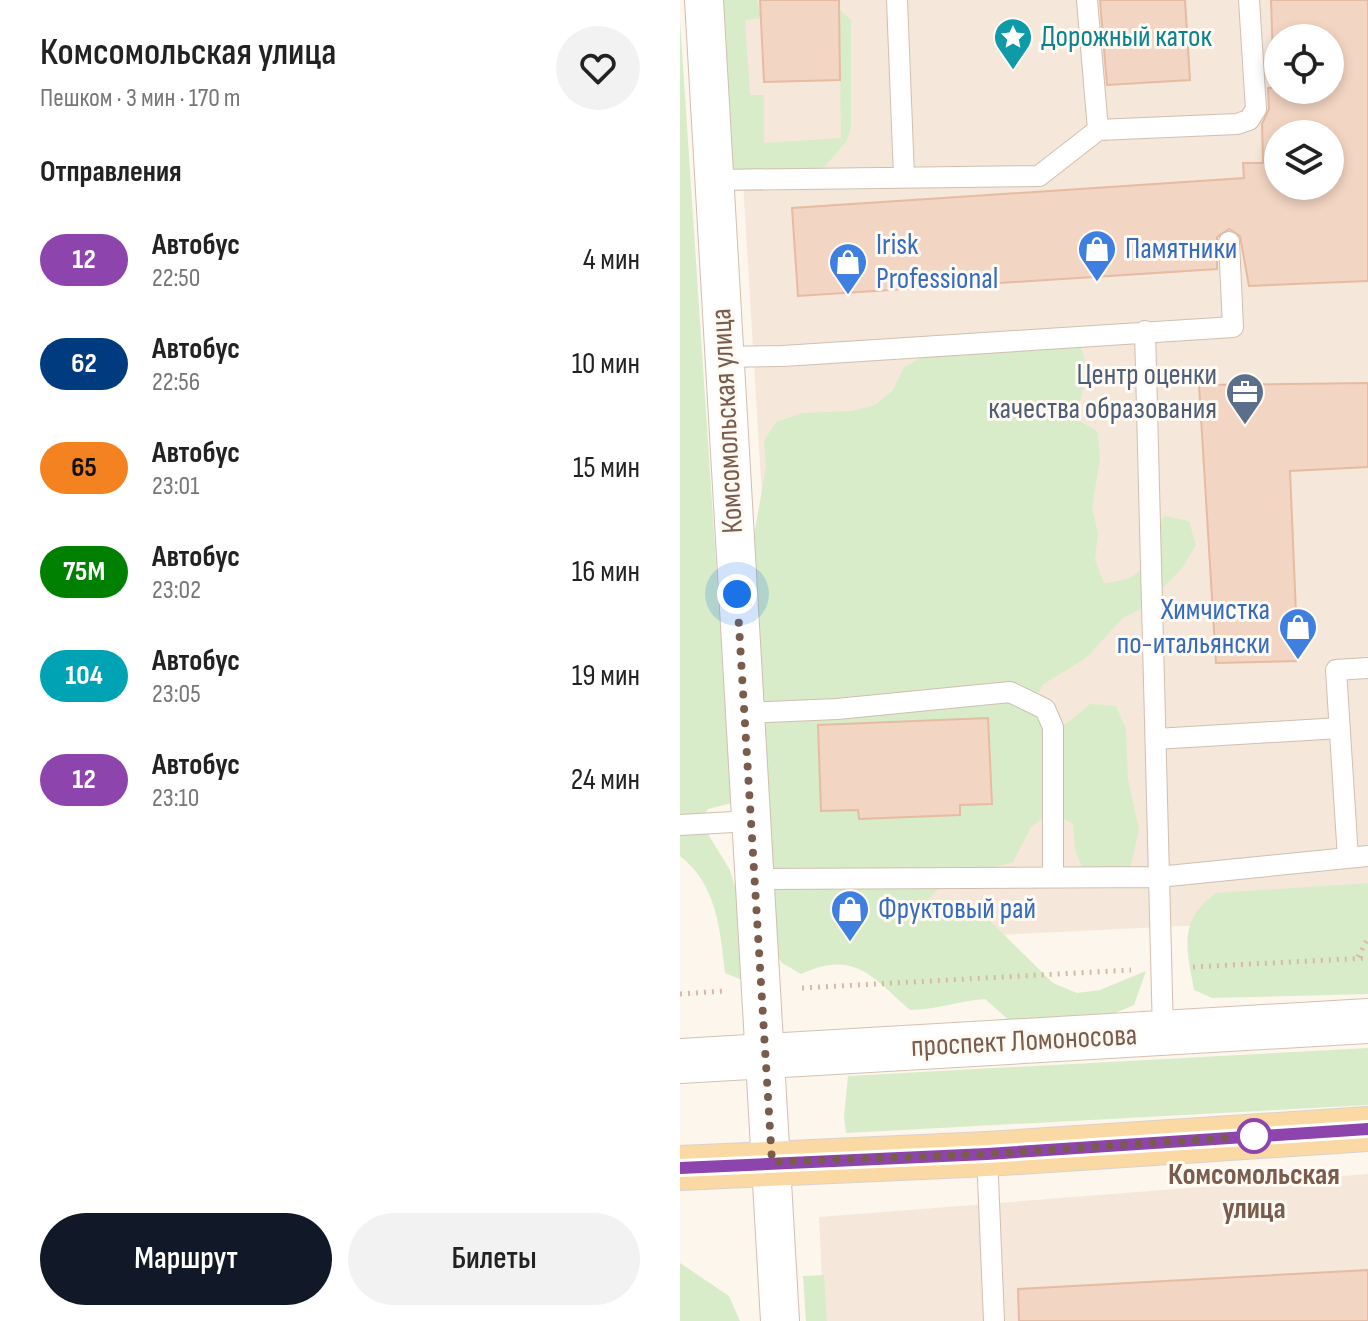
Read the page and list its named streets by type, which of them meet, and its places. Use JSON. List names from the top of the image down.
{
  "streets": {
    "main road": ["проспект Ломоносова"],
    "street": ["Комсомольская улица"]
  },
  "crossings": [
    ["Комсомольская улица", "проспект Ломоносова"]
  ],
  "places": {
    "place": ["Дорожный каток"],
    "shop": [
      "Памятники",
      "Irisk Professional",
      "Химчистка по-итальянски",
      "Фруктовый рай"
    ],
    "office": ["Центр оценки качества образования"],
    "other": ["Комсомольская улица"]
  },
  "lines": ["bus line 12"],
  "page": {
    "heading": [
      ["Комсомольская улица", "Пешком · 3 мин · 170 m"],
      "Отправления"
    ],
    "list": [
      {
        "mark": "12",
        "name": "Автобус",
        "note": "22:50",
        "value": "4 мин"
      },
      {
        "mark": "62",
        "name": "Автобус",
        "note": "22:56",
        "value": "10 мин"
      },
      {
        "mark": "65",
        "name": "Автобус",
        "note": "23:01",
        "value": "15 мин"
      },
      {
        "mark": "75М",
        "name": "Автобус",
        "note": "23:02",
        "value": "16 мин"
      },
      {
        "mark": "104",
        "name": "Автобус",
        "note": "23:05",
        "value": "19 мин"
      },
      {
        "mark": "12",
        "name": "Автобус",
        "note": "23:10",
        "value": "24 мин"
      }
    ],
    "buttons": ["Маршрут", "Билеты"]
  }
}
